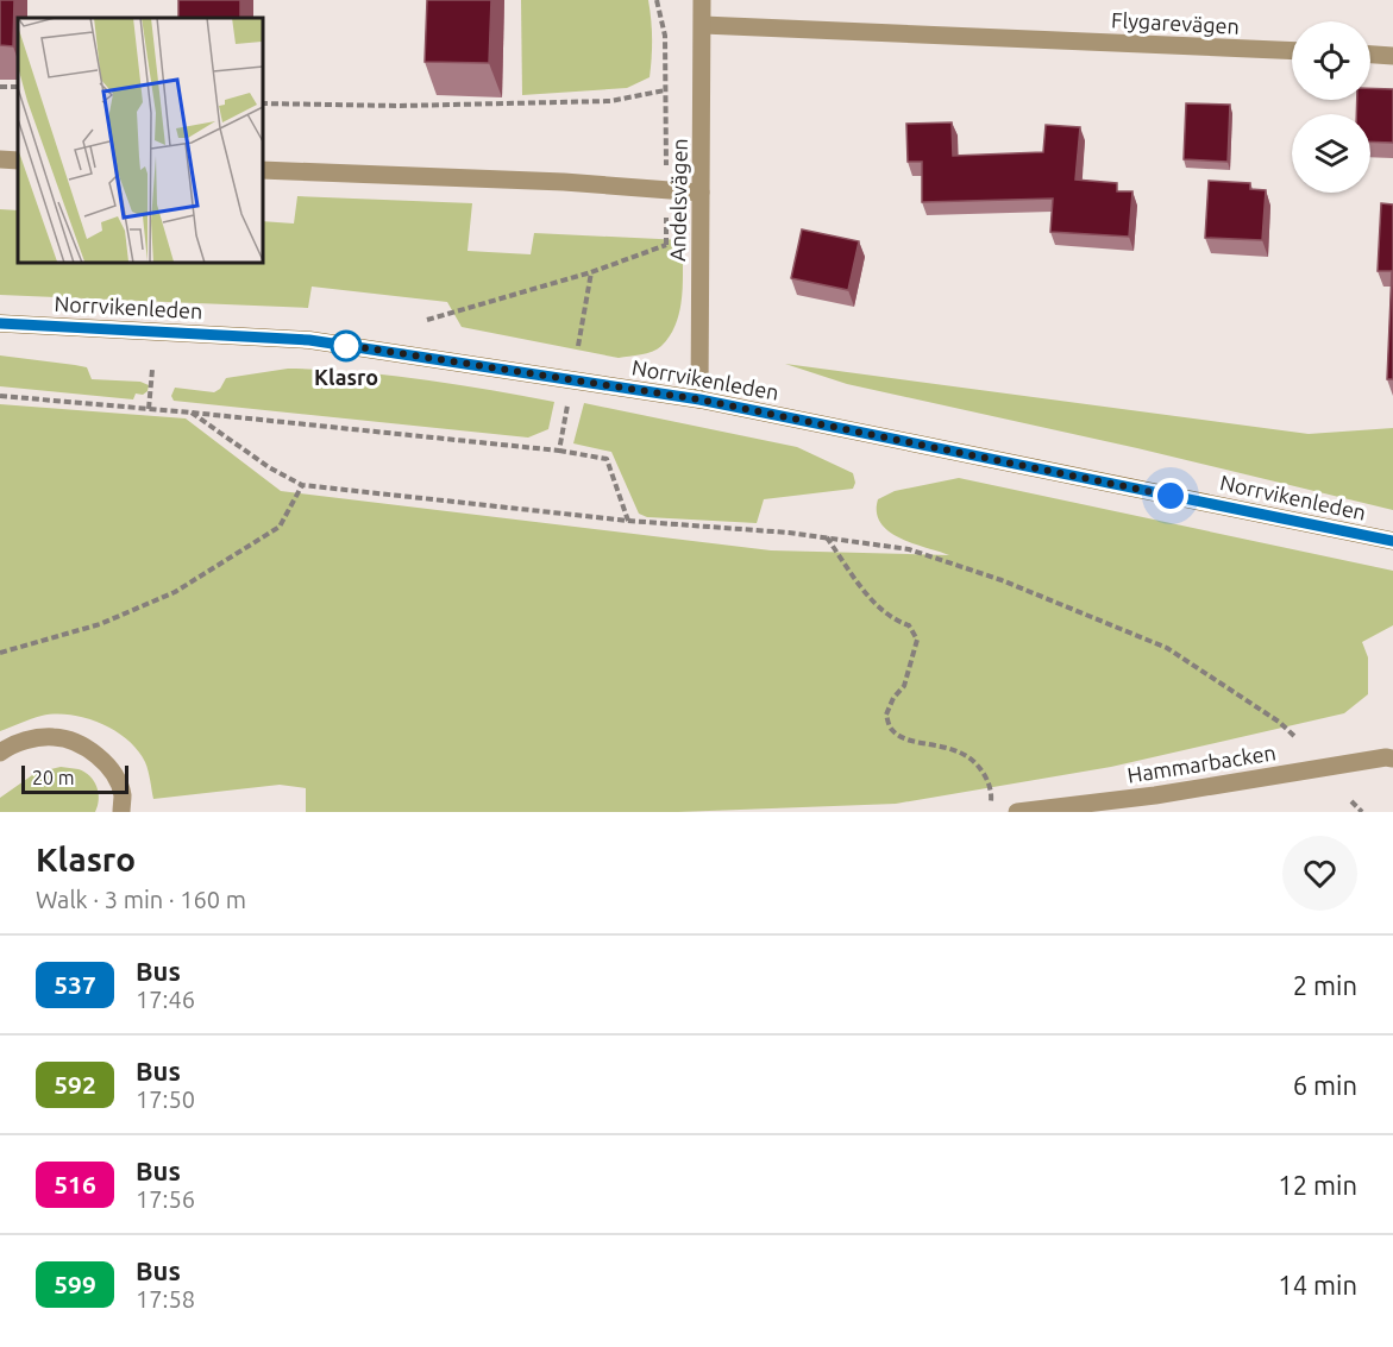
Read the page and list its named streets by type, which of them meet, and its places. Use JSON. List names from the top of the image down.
{
  "streets": {
    "main road": ["Norrvikenleden"],
    "street": ["Flygarevägen", "Andelsvägen", "Hammarbacken"]
  },
  "crossings": [
    ["Flygarevägen", "Andelsvägen"],
    ["Andelsvägen", "Norrvikenleden"]
  ],
  "places": ["Klasro"],
  "lines": ["bus line 537"],
  "scale_bar": "20 m",
  "page": {
    "scale": "20 m",
    "heading": ["Klasro", "Walk · 3 min · 160 m"],
    "list": [
      {
        "mark": "537",
        "name": "Bus",
        "note": "17:46",
        "value": "2 min"
      },
      {
        "mark": "592",
        "name": "Bus",
        "note": "17:50",
        "value": "6 min"
      },
      {
        "mark": "516",
        "name": "Bus",
        "note": "17:56",
        "value": "12 min"
      },
      {
        "mark": "599",
        "name": "Bus",
        "note": "17:58",
        "value": "14 min"
      }
    ]
  }
}
